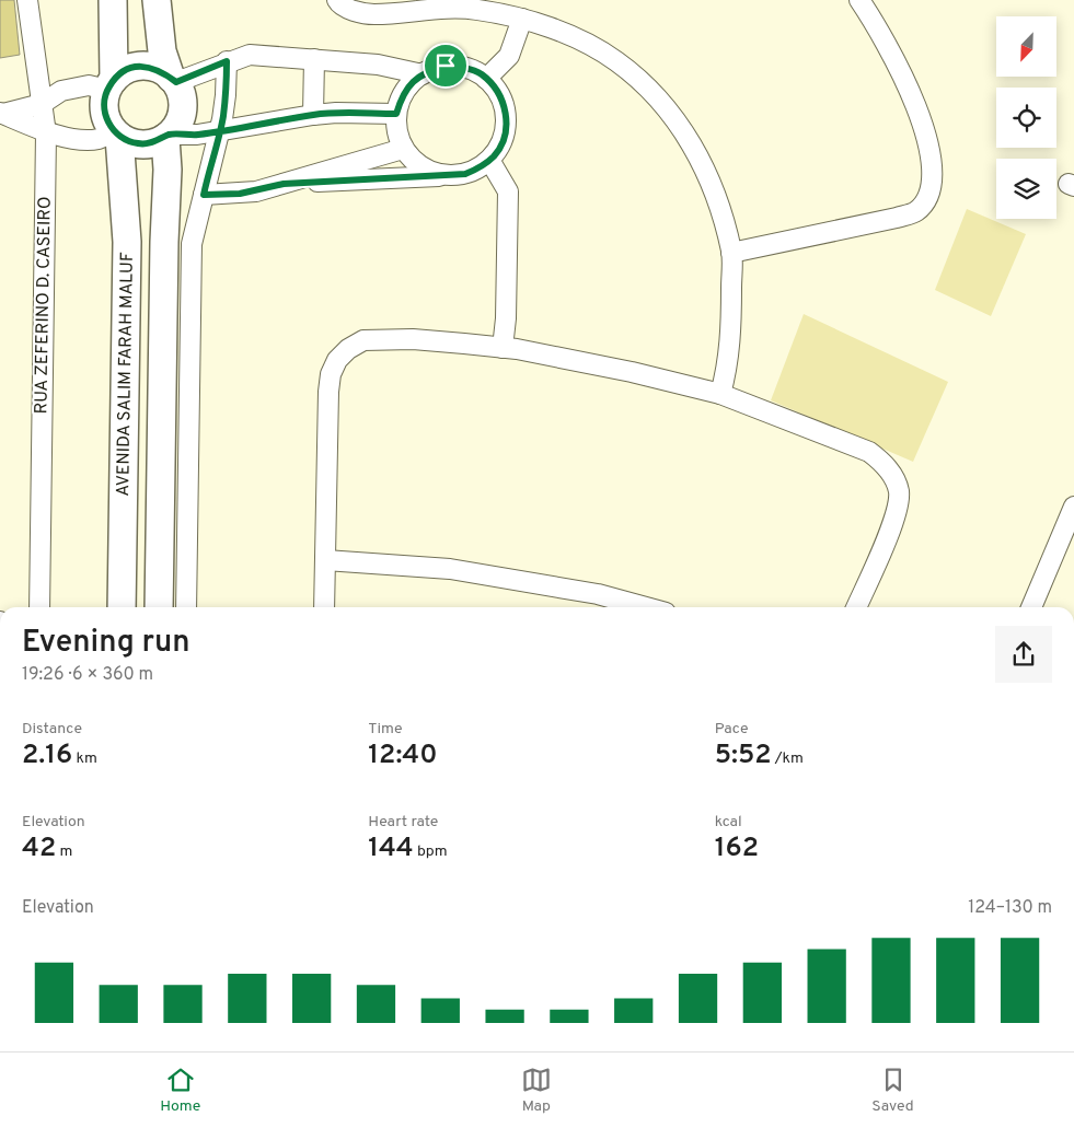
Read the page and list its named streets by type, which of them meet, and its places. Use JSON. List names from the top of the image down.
{
  "streets": {
    "main road": ["AVENIDA SALIM FARAH MALUF"],
    "street": ["RUA ZEFERINO D. CASEIRO"]
  },
  "north": "bottom left",
  "page": {
    "heading": ["Evening run", "19:26 · 6 × 360 m"],
    "stats": [
      ["Distance", "2.16 km"],
      ["Time", "12:40"],
      ["Pace", "5:52 /km"],
      ["Elevation", "42 m"],
      ["Heart rate", "144 bpm"],
      ["kcal", "162"]
    ],
    "chart": ["Elevation", "124–130 m"],
    "tabs": ["Home", "Map", "Saved"]
  }
}
